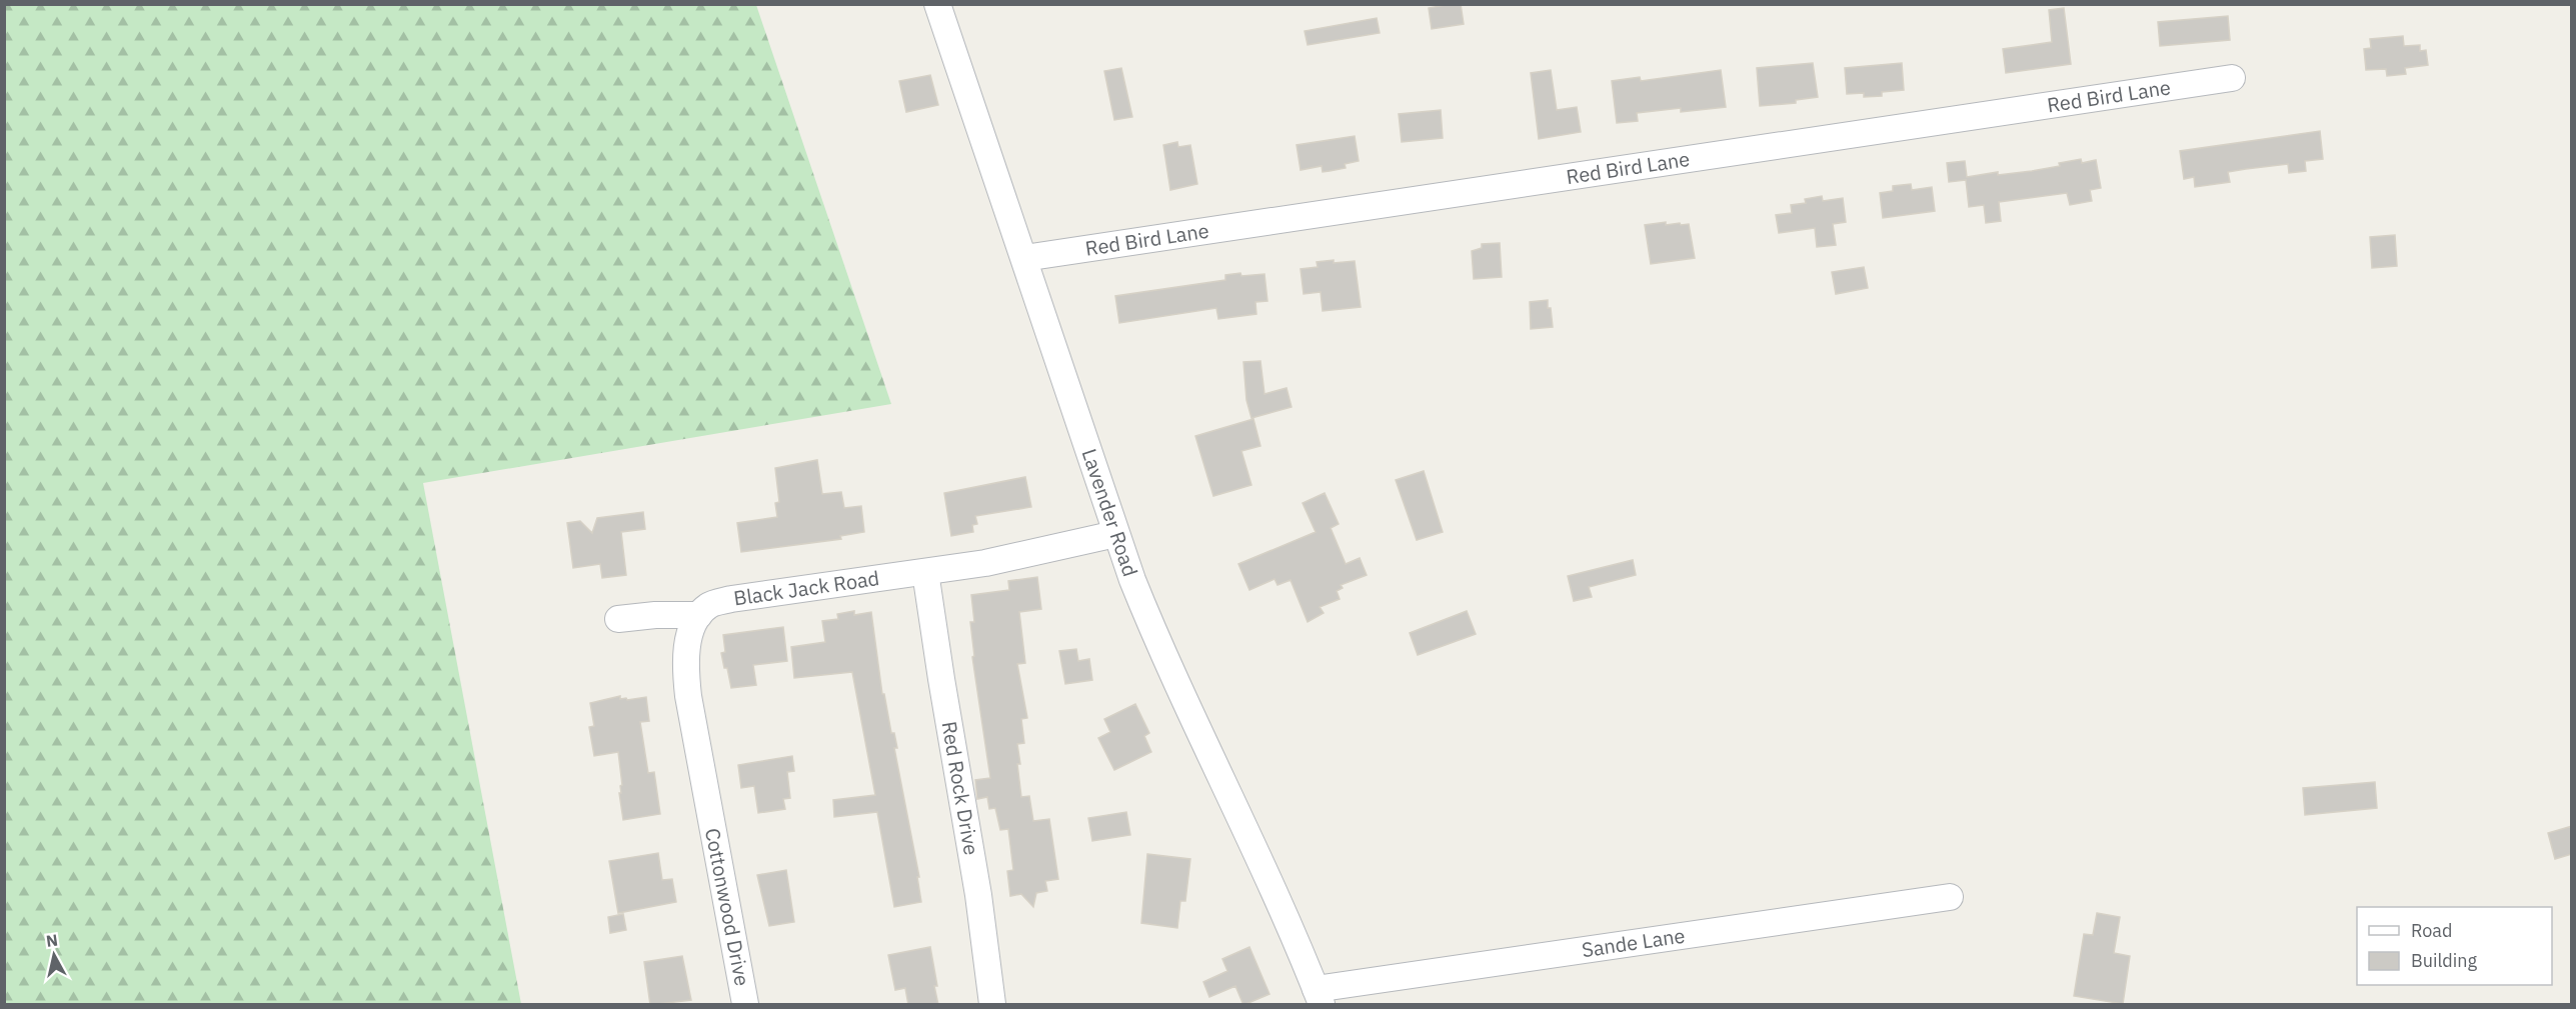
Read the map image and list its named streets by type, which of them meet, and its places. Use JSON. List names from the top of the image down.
{
  "streets": {
    "street": [
      "Red Bird Lane",
      "Lavender Road",
      "Black Jack Road",
      "Red Rock Drive",
      "Cottonwood Drive",
      "Sande Lane"
    ]
  },
  "crossings": [
    ["Red Bird Lane", "Lavender Road"],
    ["Lavender Road", "Black Jack Road"],
    ["Lavender Road", "Sande Lane"],
    ["Black Jack Road", "Red Rock Drive"],
    ["Black Jack Road", "Cottonwood Drive"]
  ],
  "legend": ["Road", "Building"],
  "north": "top"
}
